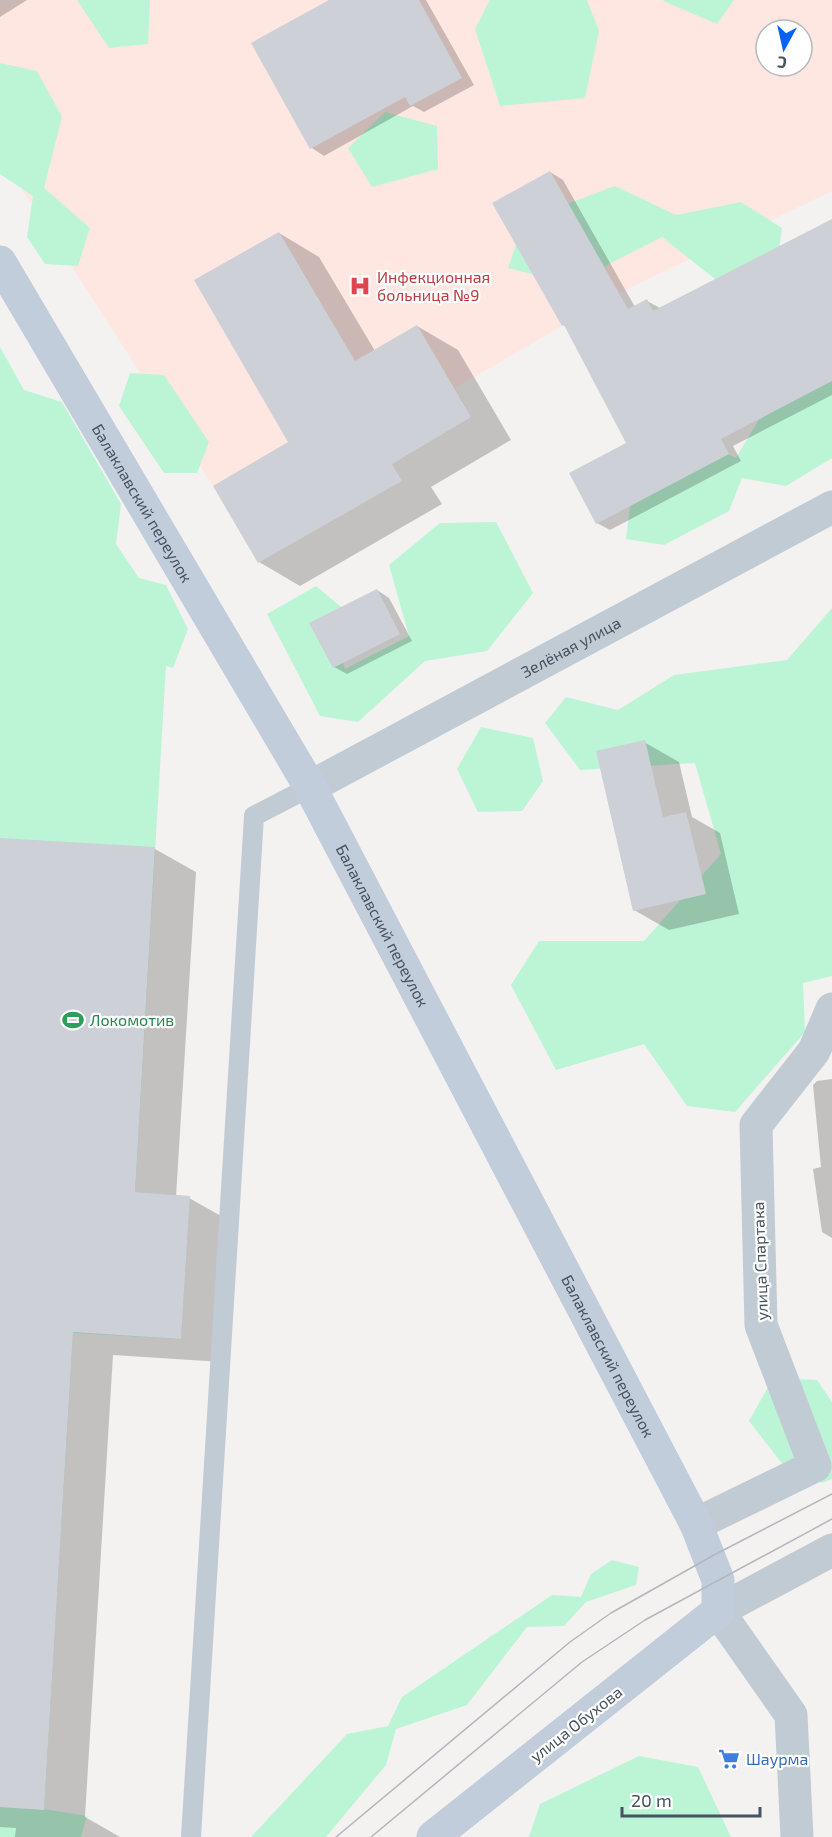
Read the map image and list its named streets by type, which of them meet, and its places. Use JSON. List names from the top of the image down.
{
  "streets": {
    "street": [
      "Балаклавский переулок",
      "Зелёная улица",
      "улица Спартака",
      "улица Обухова"
    ]
  },
  "crossings": [
    ["Балаклавский переулок", "Зелёная улица"],
    ["Балаклавский переулок", "улица Спартака"],
    ["Балаклавский переулок", "улица Обухова"]
  ],
  "places": {
    "hospital": ["Инфекционная больница №9"],
    "sports": ["Локомотив"],
    "supermarket": ["Шаурма"]
  },
  "scale_bar": "20 m",
  "north": "bottom"
}
